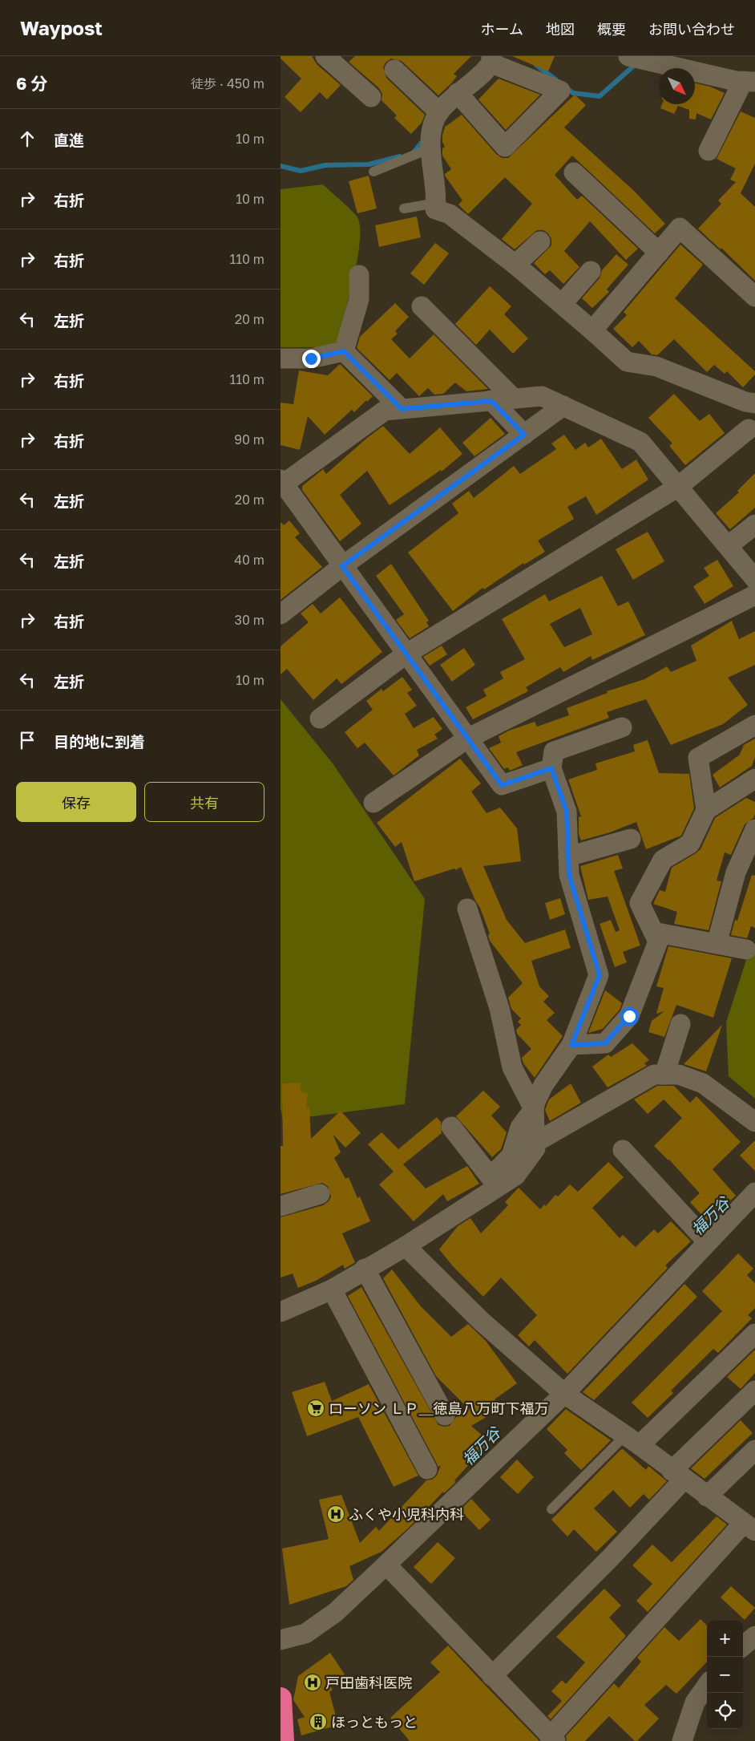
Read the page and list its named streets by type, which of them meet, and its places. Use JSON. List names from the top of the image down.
{
  "water": ["福万谷"],
  "places": {
    "supermarket": ["ローソン ＬＰ＿徳島八万町下福万"],
    "hospital": ["ふくや小児科内科", "戸田歯科医院"],
    "building": ["ほっともっと"]
  },
  "north": "bottom right",
  "page": {
    "header": "Waypost",
    "nav": [
      "ホーム",
      "地図",
      "概要",
      "お問い合わせ"
    ],
    "heading": ["6 分", "徒歩 · 450 m"],
    "list": [
      ["直進", "10 m"],
      ["右折", "10 m"],
      ["右折", "110 m"],
      ["左折", "20 m"],
      ["右折", "110 m"],
      ["右折", "90 m"],
      ["左折", "20 m"],
      ["左折", "40 m"],
      ["右折", "30 m"],
      ["左折", "10 m"],
      "目的地に到着"
    ],
    "buttons": ["保存", "共有"],
    "map_buttons": ["+", "−"]
  }
}
